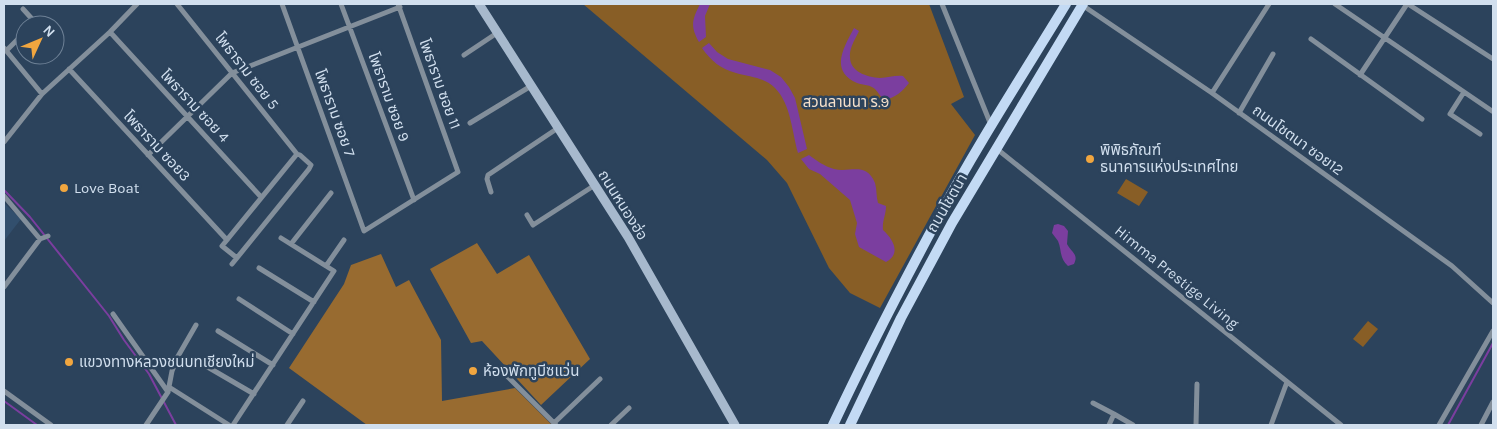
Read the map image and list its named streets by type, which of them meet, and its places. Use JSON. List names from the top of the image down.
{
  "streets": {
    "main road": ["ถนนโชตนา", "ถนนหนองฮ่อ"],
    "street": [
      "โพธาราม ซอย 5",
      "โพธาราม ซอย 11",
      "โพธาราม ซอย 9",
      "โพธาราม ซอย 4",
      "โพธาราม ซอย 7",
      "ถนนโชตนา ซอย12",
      "โพธาราม ซอย3",
      "Himma Prestige Living"
    ]
  },
  "crossings": [
    ["โพธาราม ซอย 5", "โพธาราม ซอย3"],
    ["โพธาราม ซอย 11", "โพธาราม ซอย 9"],
    ["โพธาราม ซอย 11", "โพธาราม ซอย 7"],
    ["โพธาราม ซอย 9", "โพธาราม ซอย 7"],
    ["ถนนโชตนา ซอย12", "ถนนโชตนา"],
    ["ถนนโชตนา", "Himma Prestige Living"]
  ],
  "parks": ["สวนลานนา ร.9"],
  "places": [
    "พิพิธภัณฑ์ ธนาคารแห่งประเทศไทย",
    "Love Boat",
    "แขวงทางหลวงชนบทเชียงใหม่",
    "ห้องพักทูบีซแว่น"
  ],
  "north": "top right"
}
